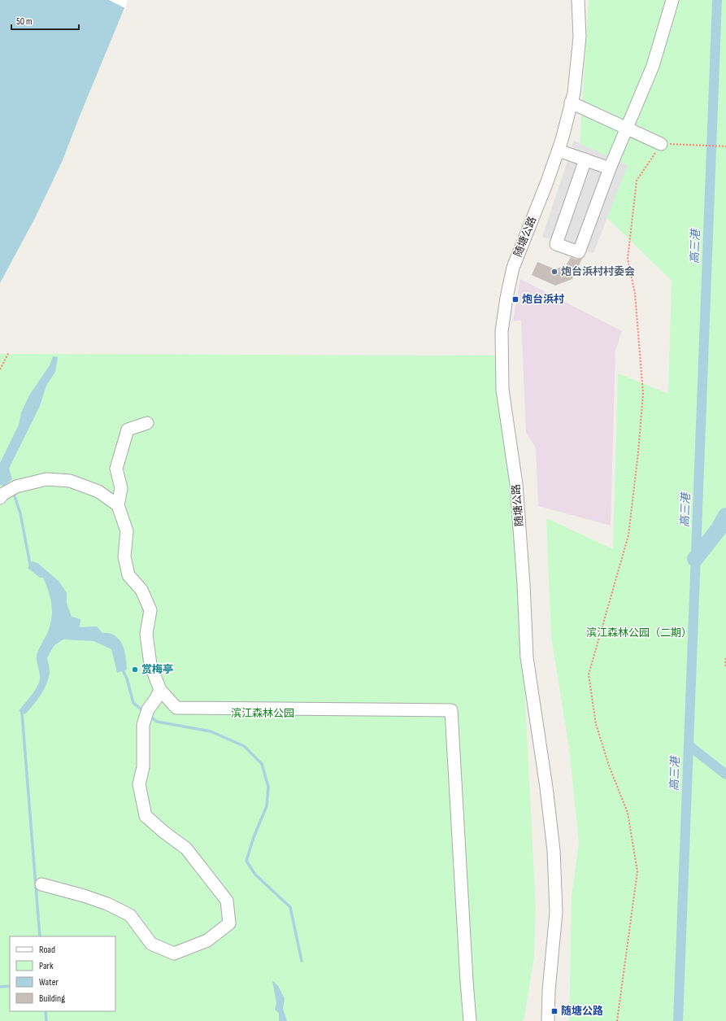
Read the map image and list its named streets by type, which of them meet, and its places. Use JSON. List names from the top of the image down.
{
  "streets": {
    "street": ["随塘公路"]
  },
  "water": ["高三港"],
  "parks": ["滨江森林公园（二期）", "滨江森林公园"],
  "places": {
    "other": ["炮台浜村村委会", "赏梅亭"],
    "transit": ["炮台浜村", "随塘公路"]
  },
  "legend": [
    "Road",
    "Park",
    "Water",
    "Building"
  ],
  "scale_bar": "50 m"
}
